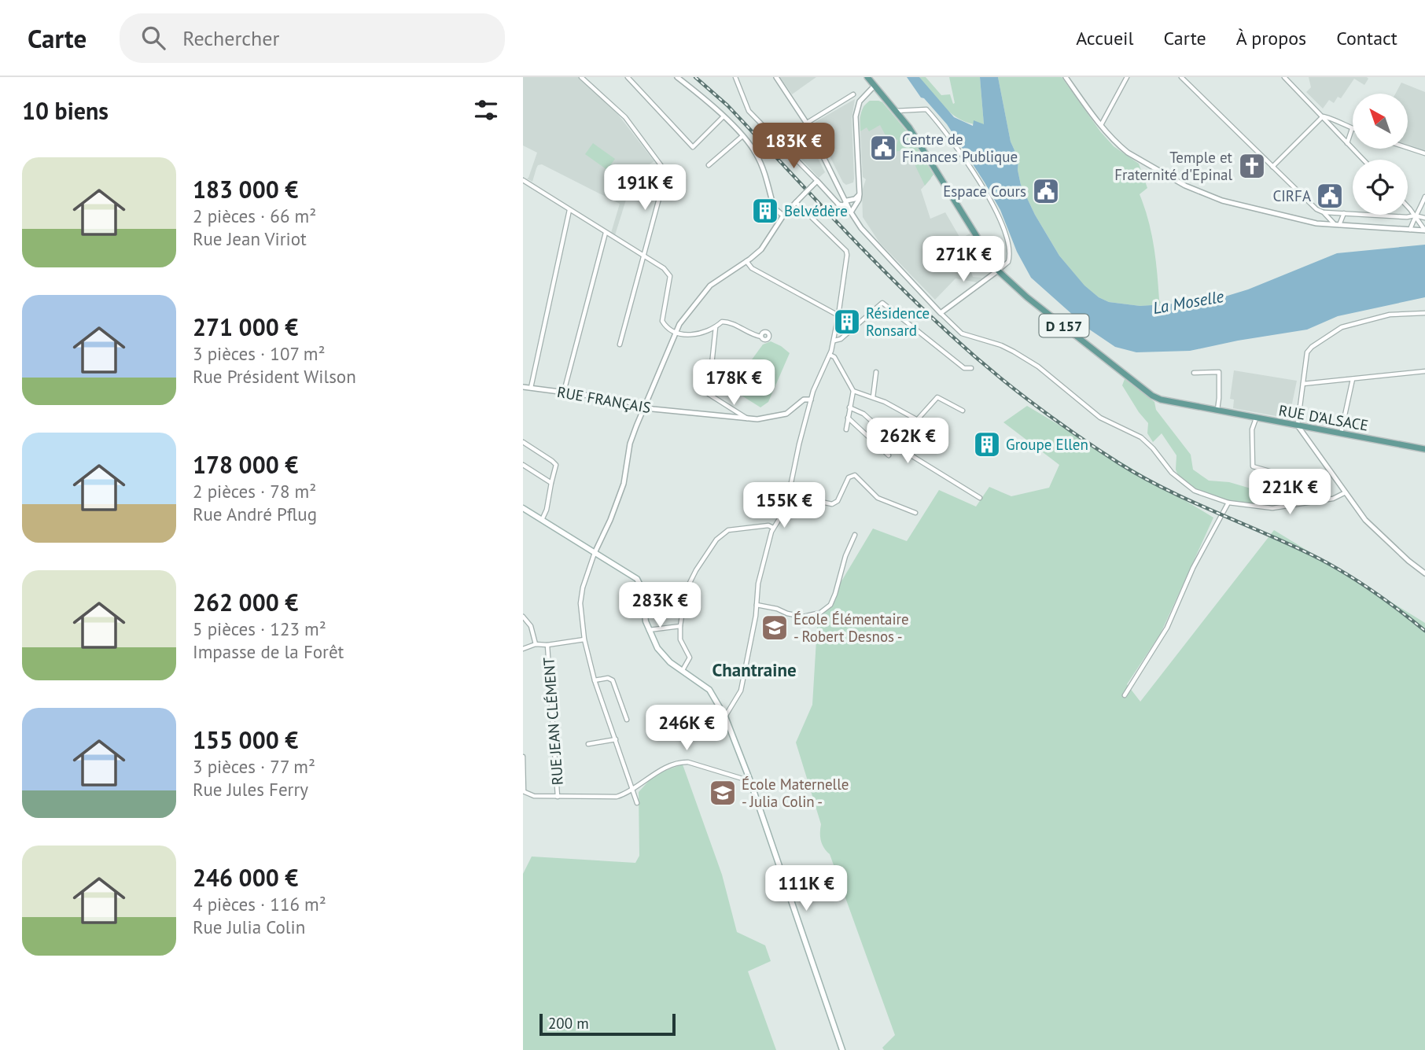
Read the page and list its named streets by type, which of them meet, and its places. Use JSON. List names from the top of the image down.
{
  "streets": {
    "main road": ["D 157", "RUE D'ALSACE"],
    "street": ["RUE FRANÇAIS", "RUE JEAN CLÉMENT"]
  },
  "districts": ["Chantraine"],
  "water": ["La Moselle"],
  "places": {
    "public building": ["Centre de Finances Publique", "Espace Cours", "CIRFA"],
    "church": ["Temple et Fraternité d'Epinal"],
    "building": ["Belvédère", "Résidence Ronsard", "Groupe Ellen"],
    "school or university": ["École Élémentaire - Robert Desnos -", "École Maternelle - Julia Colin -"]
  },
  "scale_bar": "200 m",
  "north": "top left",
  "page": {
    "header": "Carte",
    "search": "Rechercher",
    "nav": [
      "Accueil",
      "Carte",
      "À propos",
      "Contact"
    ],
    "heading": "10 biens",
    "price": [
      "183K €",
      "191K €",
      "271K €",
      "178K €",
      "262K €",
      "221K €",
      "155K €",
      "283K €",
      "246K €",
      "111K €"
    ],
    "list": [
      {
        "name": "183 000 €",
        "note": "2 pièces · 66 m² · Rue Jean Viriot"
      },
      {
        "name": "271 000 €",
        "note": "3 pièces · 107 m² · Rue Président Wilson"
      },
      {
        "name": "178 000 €",
        "note": "2 pièces · 78 m² · Rue André Pflug"
      },
      {
        "name": "262 000 €",
        "note": "5 pièces · 123 m² · Impasse de la Forêt"
      },
      {
        "name": "155 000 €",
        "note": "3 pièces · 77 m² · Rue Jules Ferry"
      },
      {
        "name": "246 000 €",
        "note": "4 pièces · 116 m² · Rue Julia Colin"
      }
    ],
    "scale": "200 m"
  }
}
